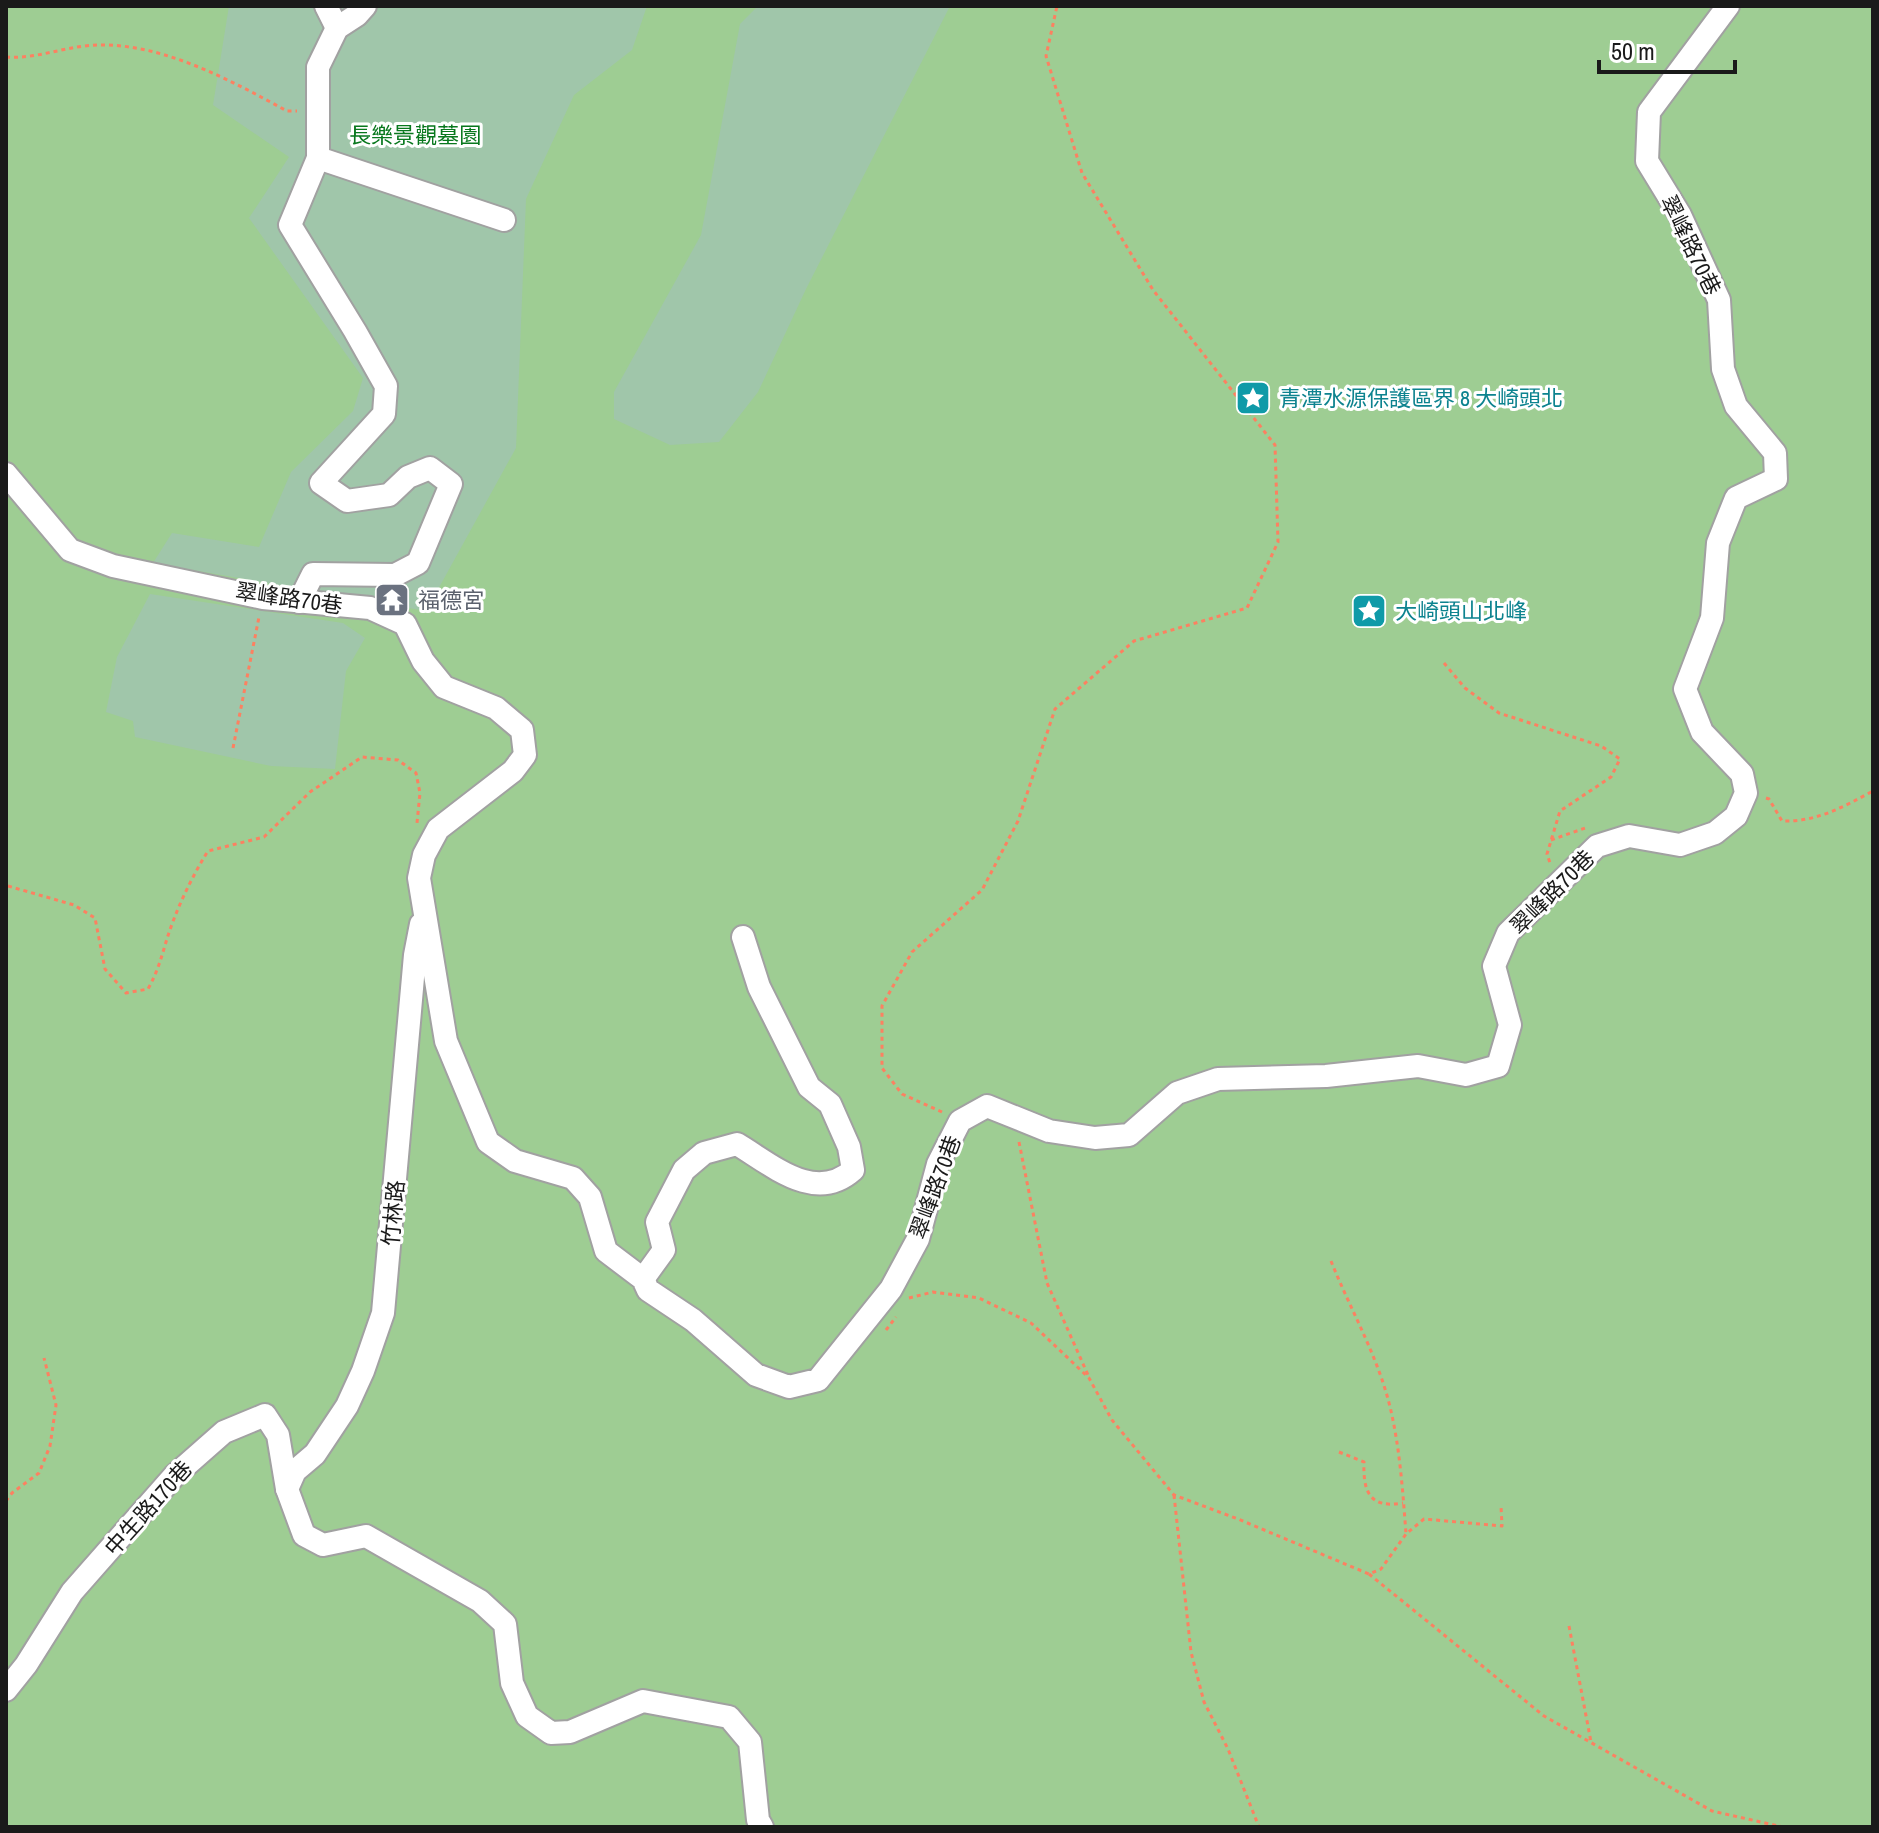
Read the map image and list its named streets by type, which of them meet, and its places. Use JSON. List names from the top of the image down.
{
  "streets": {
    "street": ["翠峰路70巷", "竹林路", "中生路170巷"]
  },
  "crossings": [
    ["翠峰路70巷", "竹林路"],
    ["竹林路", "中生路170巷"]
  ],
  "parks": ["長樂景觀墓園"],
  "places": {
    "place": ["青潭水源保護區界 8 大崎頭北", "大崎頭山北峰"],
    "temple": ["福德宮"]
  },
  "scale_bar": "50 m"
}
